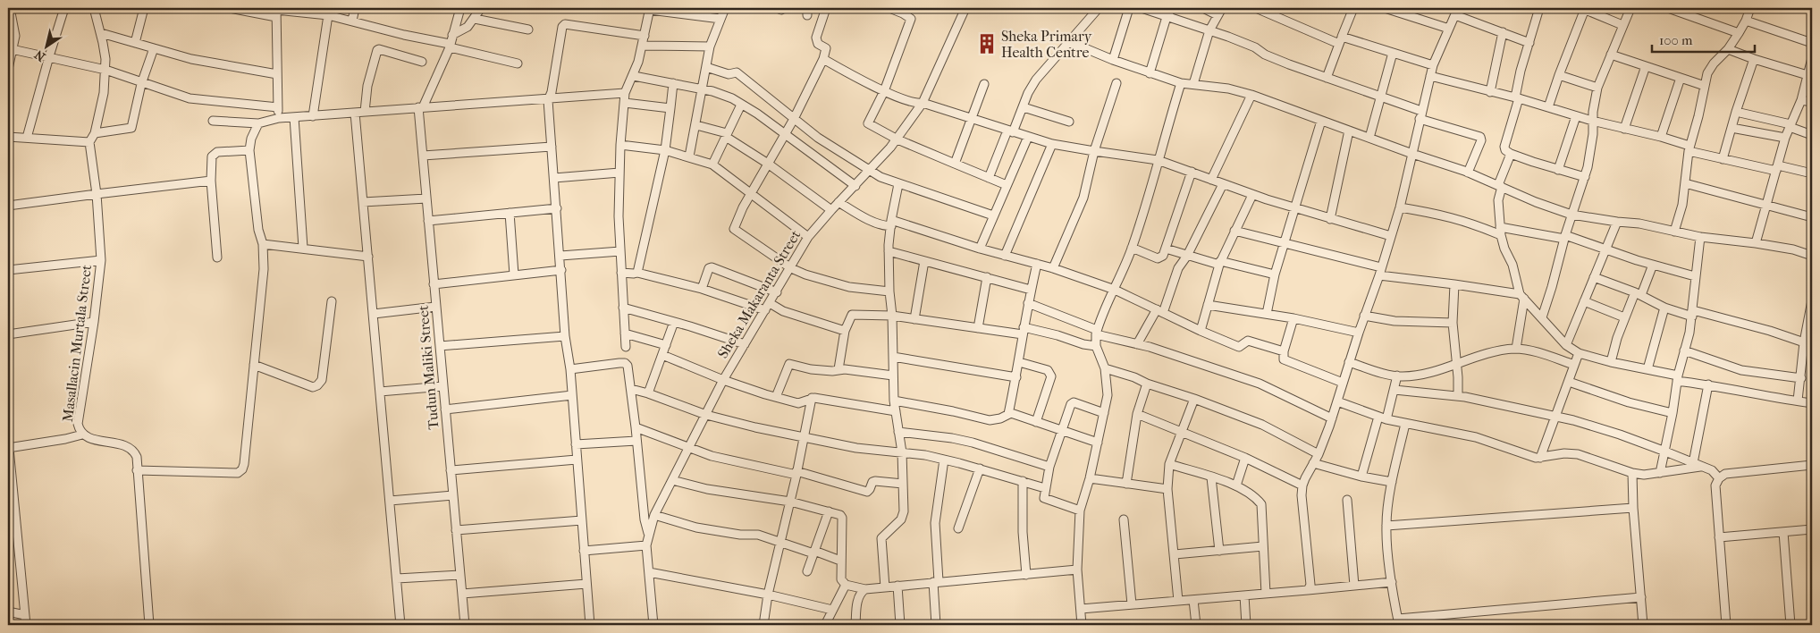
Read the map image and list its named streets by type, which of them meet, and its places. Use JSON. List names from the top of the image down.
{
  "streets": {
    "street": ["Sheka Makaranta Street", "Masallacin Murtala Street", "Tudun Maliki Street"]
  },
  "places": {
    "building": ["Sheka Primary Health Centre"]
  },
  "scale_bar": "100 m",
  "north": "bottom left"
}
